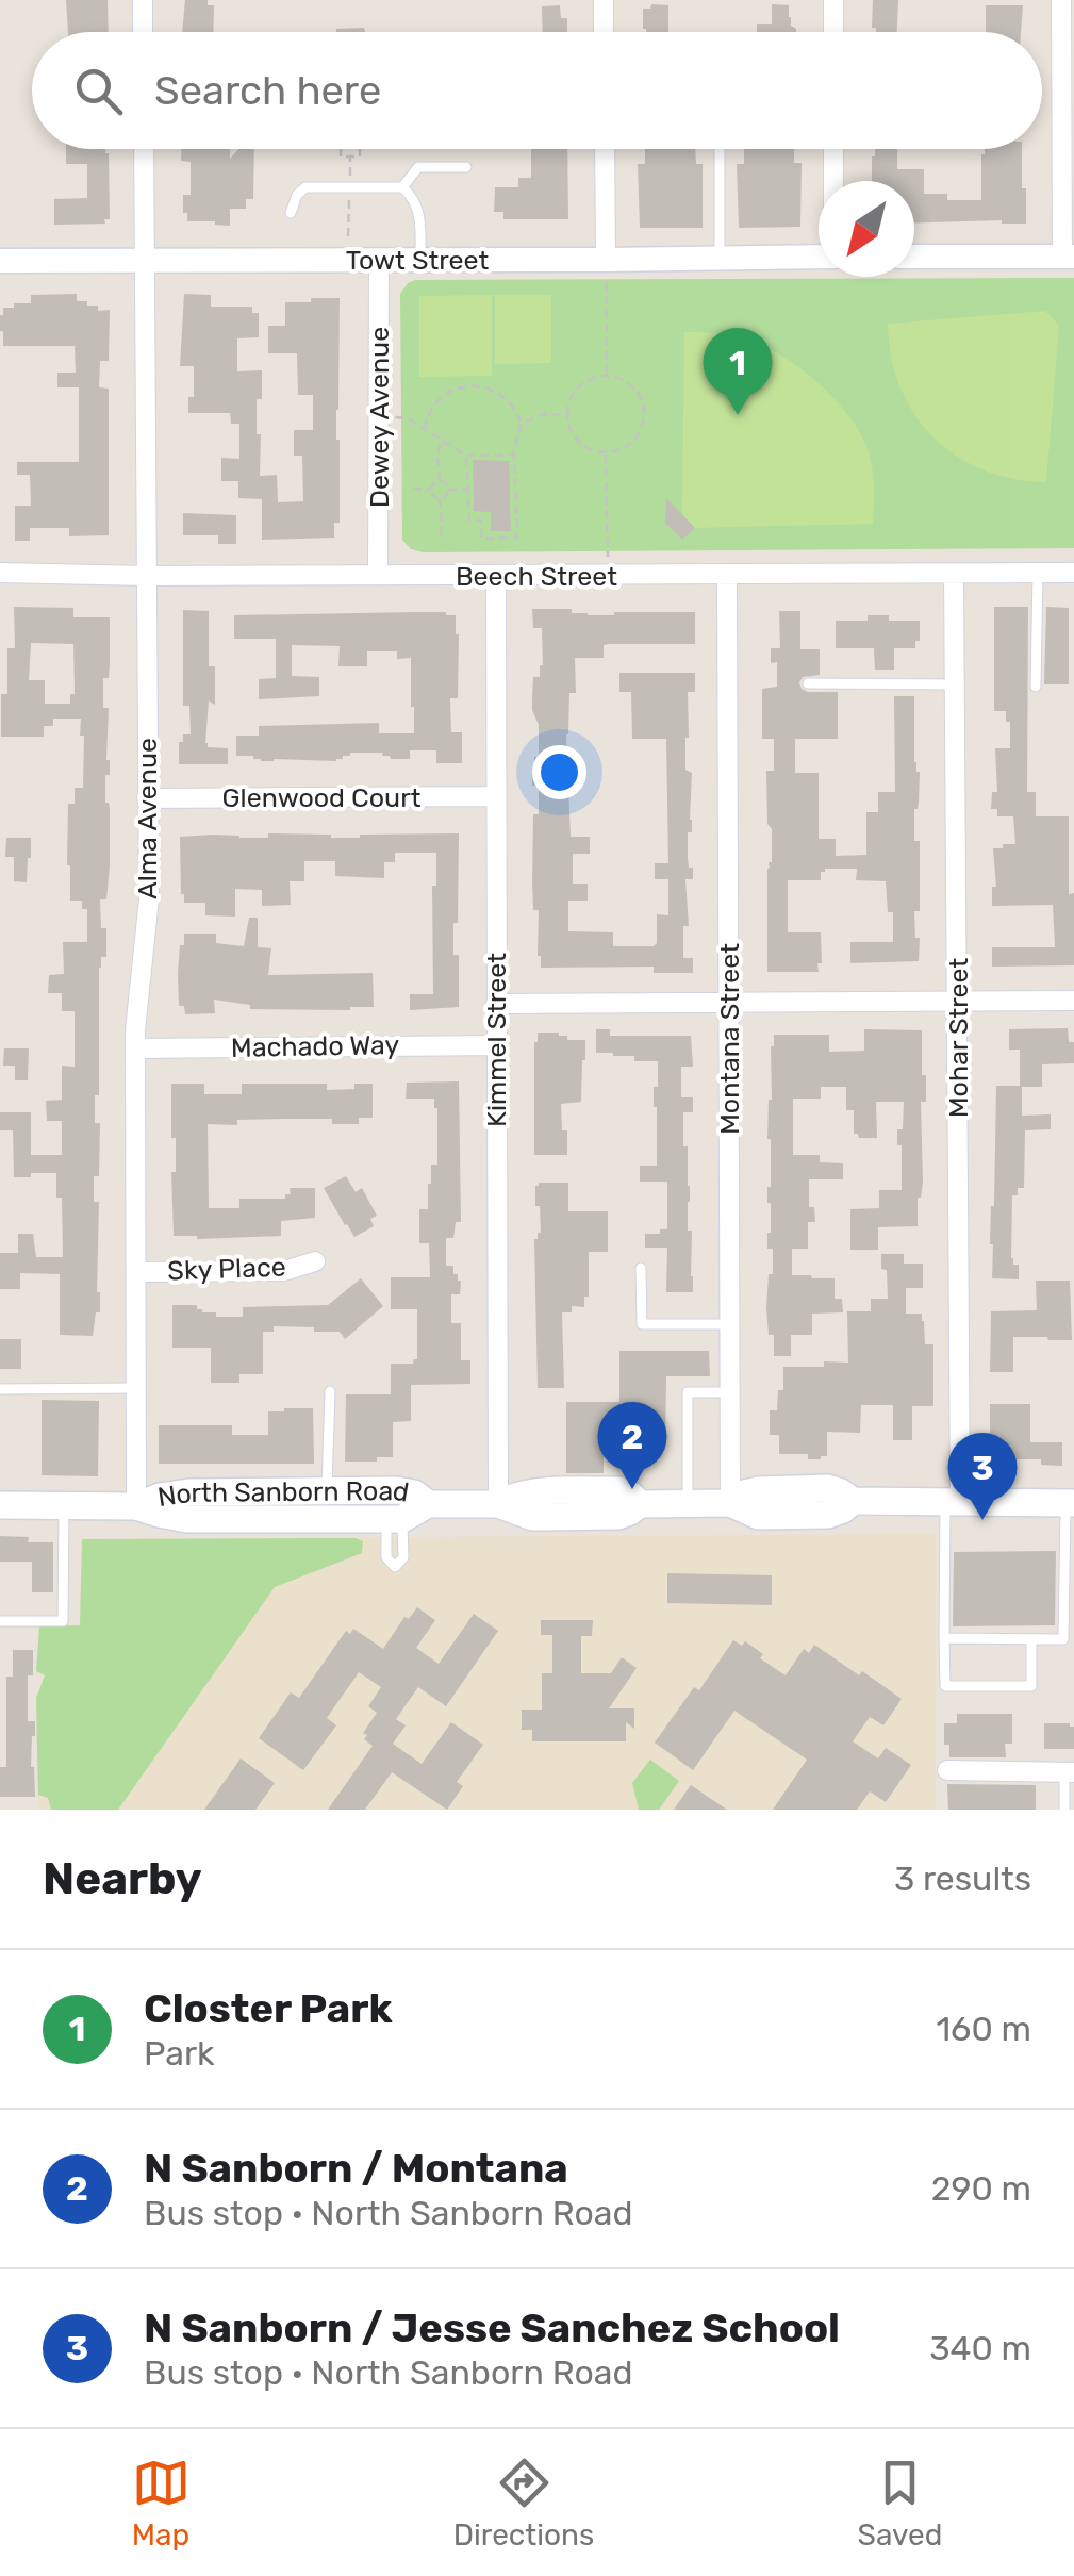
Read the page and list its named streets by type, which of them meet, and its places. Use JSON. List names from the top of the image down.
{
  "streets": {
    "main road": ["North Sanborn Road"],
    "street": [
      "Towt Street",
      "Dewey Avenue",
      "Beech Street",
      "Glenwood Court",
      "Alma Avenue",
      "Mohar Street",
      "Montana Street",
      "Kimmel Street",
      "Machado Way",
      "Sky Place"
    ]
  },
  "crossings": [
    ["Towt Street", "Dewey Avenue"],
    ["Towt Street", "Alma Avenue"],
    ["Dewey Avenue", "Beech Street"],
    ["Beech Street", "Alma Avenue"],
    ["Beech Street", "Mohar Street"],
    ["Beech Street", "Montana Street"],
    ["Beech Street", "Kimmel Street"],
    ["Glenwood Court", "Alma Avenue"],
    ["Glenwood Court", "Kimmel Street"],
    ["Alma Avenue", "Machado Way"],
    ["Alma Avenue", "Sky Place"],
    ["Alma Avenue", "North Sanborn Road"],
    ["Mohar Street", "North Sanborn Road"],
    ["Montana Street", "North Sanborn Road"],
    ["Kimmel Street", "Machado Way"],
    ["Kimmel Street", "North Sanborn Road"]
  ],
  "north": "bottom left",
  "page": {
    "search": "Search here",
    "pins": ["1", "2", "3"],
    "heading": ["Nearby", "3 results"],
    "list": [
      {
        "mark": "1",
        "name": "Closter Park",
        "note": "Park",
        "value": "160 m"
      },
      {
        "mark": "2",
        "name": "N Sanborn / Montana",
        "note": "Bus stop · North Sanborn Road",
        "value": "290 m"
      },
      {
        "mark": "3",
        "name": "N Sanborn / Jesse Sanchez School",
        "note": "Bus stop · North Sanborn Road",
        "value": "340 m"
      }
    ],
    "nav": ["Map", "Directions", "Saved"]
  }
}
